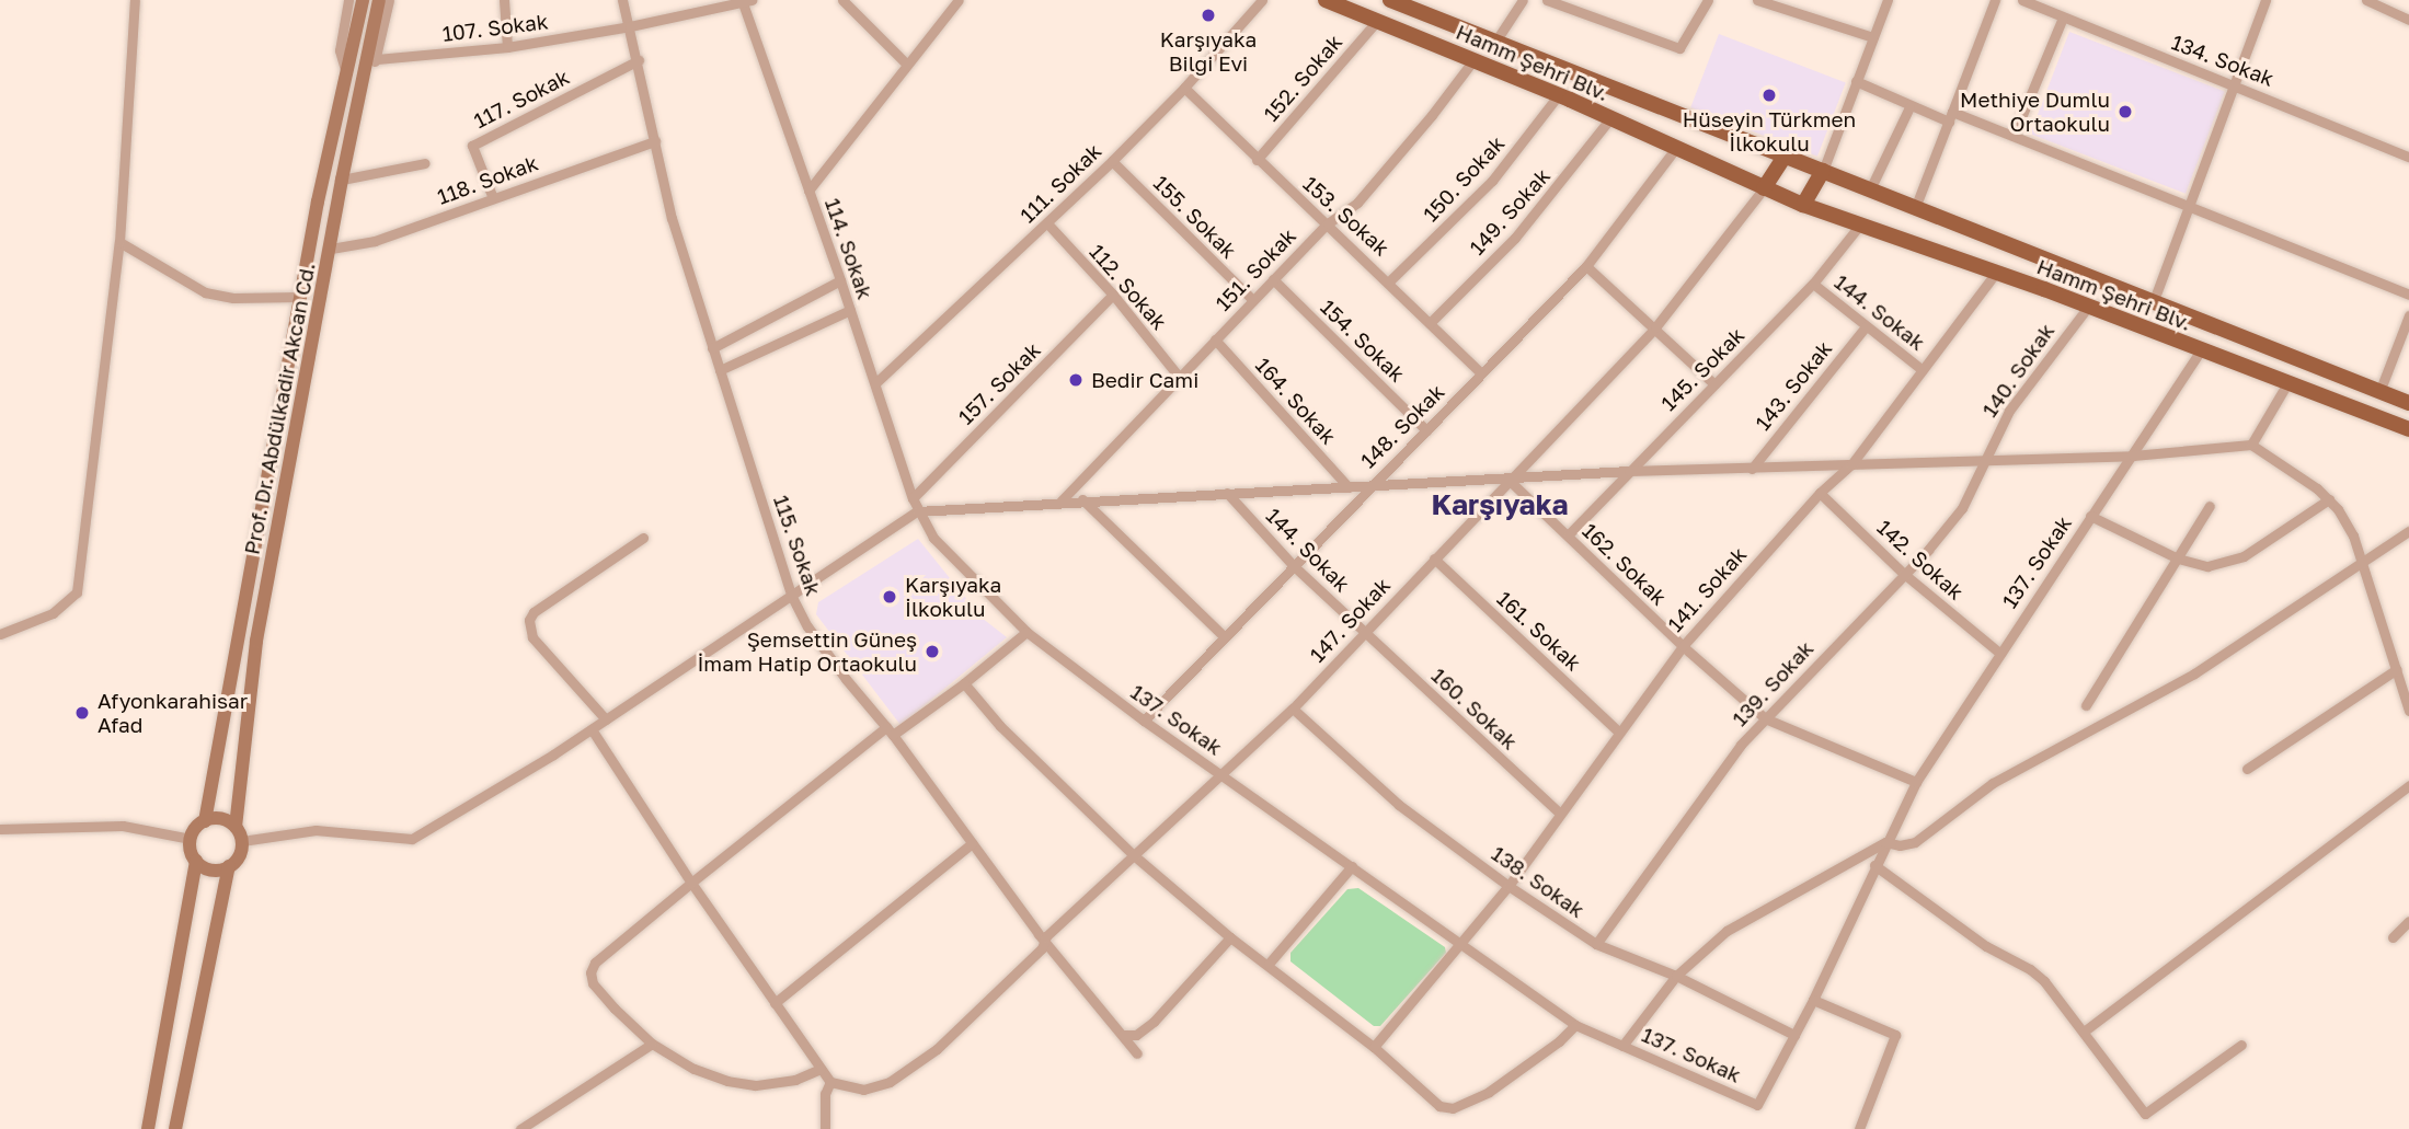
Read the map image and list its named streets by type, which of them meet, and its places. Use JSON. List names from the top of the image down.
{
  "streets": {
    "main road": ["Hamm Şehri Blv.", "Prof. Dr. Abdülkadir Akcan Cd."],
    "street": [
      "107. Sokak",
      "134. Sokak",
      "152. Sokak",
      "117. Sokak",
      "150. Sokak",
      "118. Sokak",
      "111. Sokak",
      "149. Sokak",
      "153. Sokak",
      "155. Sokak",
      "114. Sokak",
      "151. Sokak",
      "112. Sokak",
      "144. Sokak",
      "154. Sokak",
      "145. Sokak",
      "140. Sokak",
      "157. Sokak",
      "143. Sokak",
      "164. Sokak",
      "148. Sokak",
      "115. Sokak",
      "142. Sokak",
      "137. Sokak",
      "162. Sokak",
      "141. Sokak",
      "147. Sokak",
      "161. Sokak",
      "139. Sokak",
      "160. Sokak",
      "138. Sokak"
    ]
  },
  "crossings": [
    ["107. Sokak", "114. Sokak"],
    ["107. Sokak", "115. Sokak"],
    ["Hamm Şehri Blv.", "152. Sokak"],
    ["Hamm Şehri Blv.", "150. Sokak"],
    ["Hamm Şehri Blv.", "149. Sokak"],
    ["Hamm Şehri Blv.", "151. Sokak"],
    ["Hamm Şehri Blv.", "145. Sokak"],
    ["Hamm Şehri Blv.", "140. Sokak"],
    ["Hamm Şehri Blv.", "148. Sokak"],
    ["Hamm Şehri Blv.", "137. Sokak"],
    ["Hamm Şehri Blv.", "141. Sokak"],
    ["Hamm Şehri Blv.", "147. Sokak"],
    ["152. Sokak", "153. Sokak"],
    ["117. Sokak", "118. Sokak"],
    ["117. Sokak", "115. Sokak"],
    ["150. Sokak", "153. Sokak"],
    ["118. Sokak", "Prof. Dr. Abdülkadir Akcan Cd."],
    ["118. Sokak", "115. Sokak"],
    ["111. Sokak", "153. Sokak"],
    ["111. Sokak", "155. Sokak"],
    ["111. Sokak", "114. Sokak"],
    ["111. Sokak", "112. Sokak"],
    ["149. Sokak", "153. Sokak"],
    ["153. Sokak", "151. Sokak"],
    ["153. Sokak", "148. Sokak"],
    ["155. Sokak", "151. Sokak"],
    ["114. Sokak", "157. Sokak"],
    ["114. Sokak", "137. Sokak"],
    ["151. Sokak", "112. Sokak"],
    ["151. Sokak", "154. Sokak"],
    ["151. Sokak", "164. Sokak"],
    ["112. Sokak", "157. Sokak"],
    ["144. Sokak", "145. Sokak"],
    ["144. Sokak", "143. Sokak"],
    ["144. Sokak", "148. Sokak"],
    ["144. Sokak", "141. Sokak"],
    ["144. Sokak", "147. Sokak"],
    ["144. Sokak", "160. Sokak"],
    ["154. Sokak", "148. Sokak"],
    ["145. Sokak", "162. Sokak"],
    ["140. Sokak", "139. Sokak"],
    ["148. Sokak", "137. Sokak"],
    ["115. Sokak", "147. Sokak"],
    ["142. Sokak", "137. Sokak"],
    ["142. Sokak", "141. Sokak"],
    ["142. Sokak", "139. Sokak"],
    ["137. Sokak", "162. Sokak"],
    ["137. Sokak", "141. Sokak"],
    ["137. Sokak", "147. Sokak"],
    ["137. Sokak", "138. Sokak"],
    ["162. Sokak", "141. Sokak"],
    ["162. Sokak", "147. Sokak"],
    ["162. Sokak", "139. Sokak"],
    ["141. Sokak", "161. Sokak"],
    ["141. Sokak", "160. Sokak"],
    ["141. Sokak", "138. Sokak"],
    ["147. Sokak", "161. Sokak"],
    ["147. Sokak", "160. Sokak"],
    ["147. Sokak", "138. Sokak"],
    ["139. Sokak", "138. Sokak"]
  ],
  "districts": ["Karşıyaka"],
  "places": [
    "Karşıyaka Bilgi Evi",
    "Hüseyin Türkmen İlkokulu",
    "Methiye Dumlu Ortaokulu",
    "Bedir Cami",
    "Karşıyaka İlkokulu",
    "Şemsettin Güneş İmam Hatip Ortaokulu",
    "Afyonkarahisar Afad"
  ]
}
